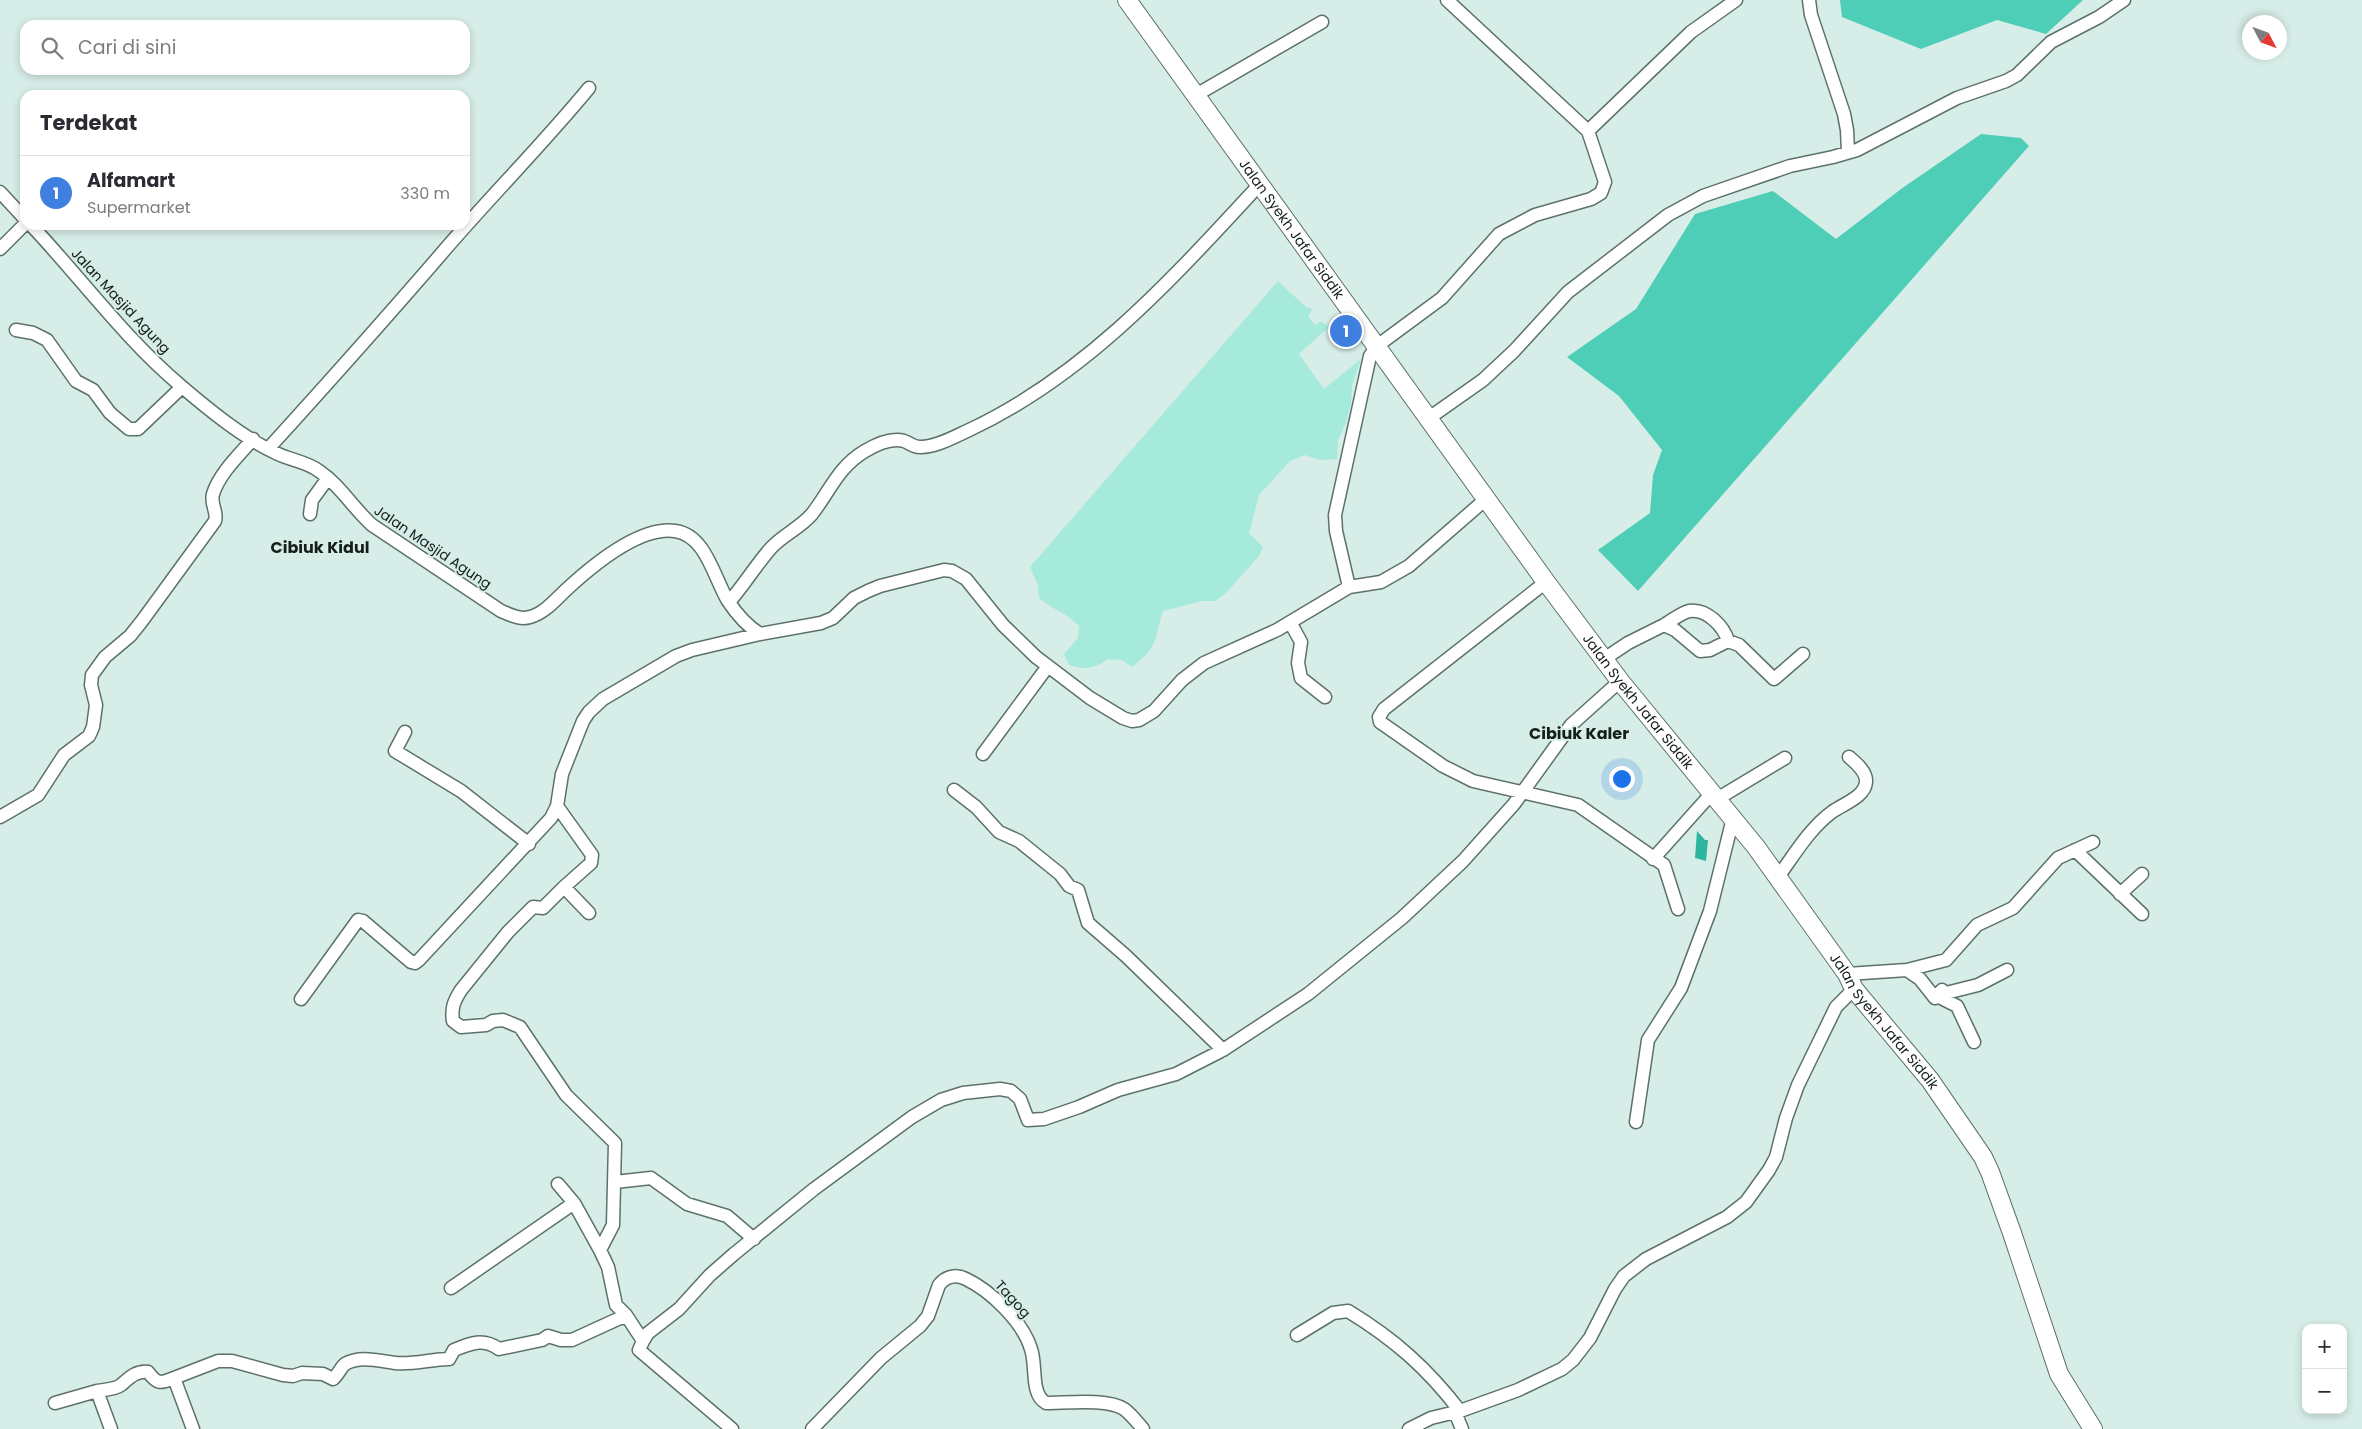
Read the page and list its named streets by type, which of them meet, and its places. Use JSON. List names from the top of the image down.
{
  "streets": {
    "main road": ["Jalan Syekh Jafar Siddik"],
    "street": ["Jalan Masjid Agung", "Tagog"]
  },
  "districts": ["Cibiuk Kidul", "Cibiuk Kaler"],
  "north": "bottom right",
  "page": {
    "search": "Cari di sini",
    "heading": "Terdekat",
    "list": [
      {
        "mark": "1",
        "name": "Alfamart",
        "note": "Supermarket",
        "value": "330 m"
      }
    ],
    "pins": "1",
    "map_buttons": ["+", "−"]
  }
}
